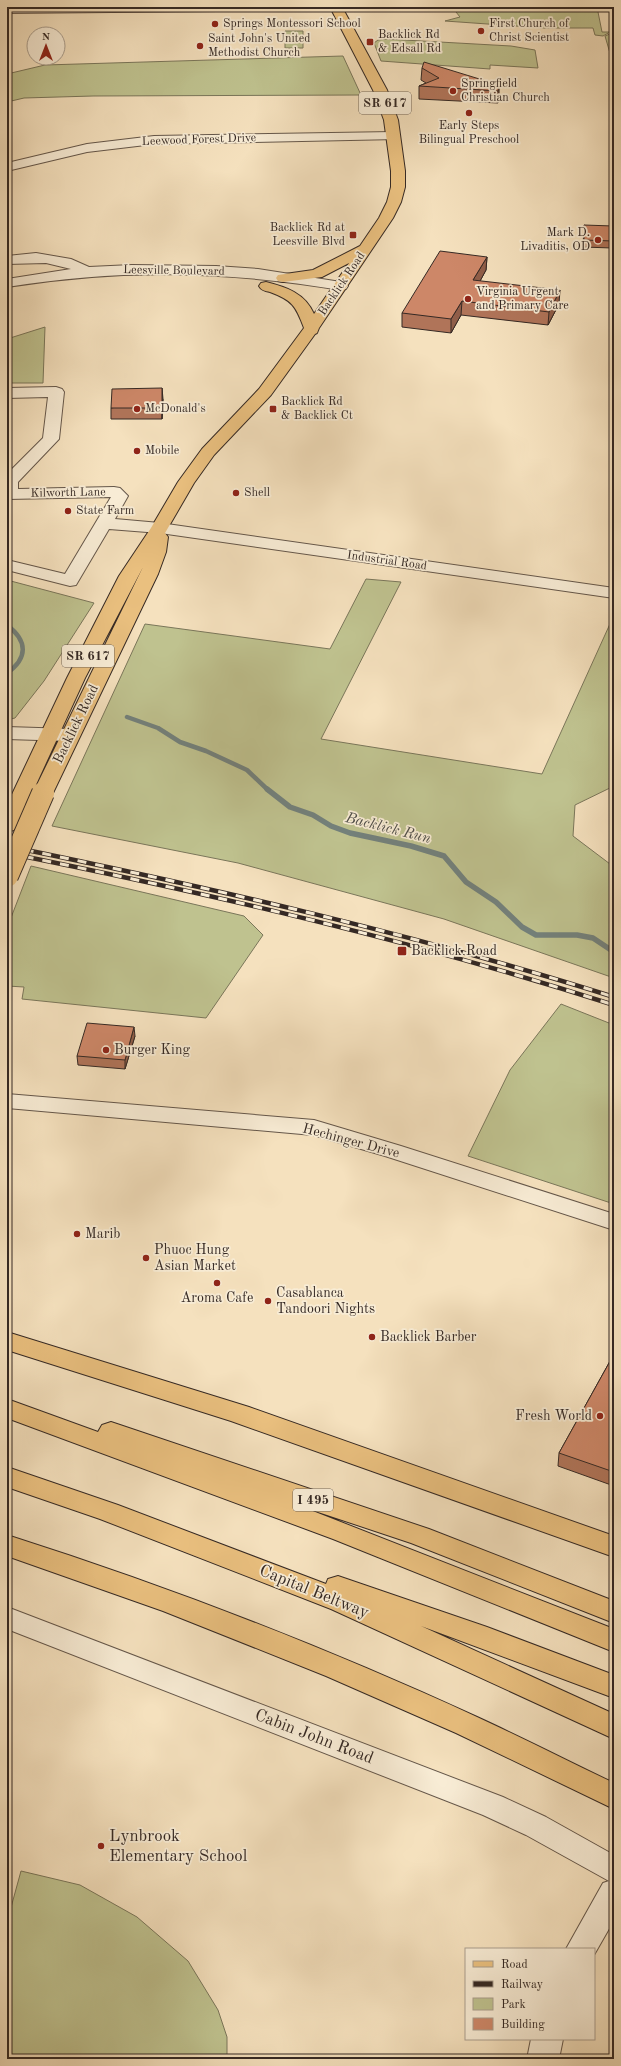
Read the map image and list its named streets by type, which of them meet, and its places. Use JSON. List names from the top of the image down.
{
  "streets": {
    "main road": [
      "SR 617",
      "Backlick Road",
      "I 495",
      "Capital Beltway"
    ],
    "street": [
      "Leewood Forest Drive",
      "Leesville Boulevard",
      "Kilworth Lane",
      "Industrial Road",
      "Hechinger Drive",
      "Cabin John Road"
    ]
  },
  "crossings": [
    ["Leewood Forest Drive", "Backlick Road"],
    ["Leesville Boulevard", "Backlick Road"],
    ["Backlick Road", "Industrial Road"]
  ],
  "water": ["Backlick Run"],
  "places": {
    "other": [
      "Springs Montessori School",
      "First Church of Christ Scientist",
      "Saint John's United Methodist Church",
      "Springfield Christian Church",
      "Early Steps Bilingual Preschool",
      "Mark D. Livaditis, OD",
      "Virginia Urgent and Primary Care",
      "McDonald's",
      "Mobile",
      "Shell",
      "State Farm",
      "Burger King",
      "Marib",
      "Phuoc Hung Asian Market",
      "Aroma Cafe",
      "Casablanca Tandoori Nights",
      "Backlick Barber",
      "Fresh World",
      "Lynbrook Elementary School"
    ],
    "transit": [
      "Backlick Rd & Edsall Rd",
      "Backlick Rd at Leesville Blvd",
      "Backlick Rd & Backlick Ct",
      "Backlick Road"
    ]
  },
  "legend": [
    "Road",
    "Railway",
    "Park",
    "Building"
  ],
  "north": "top"
}
